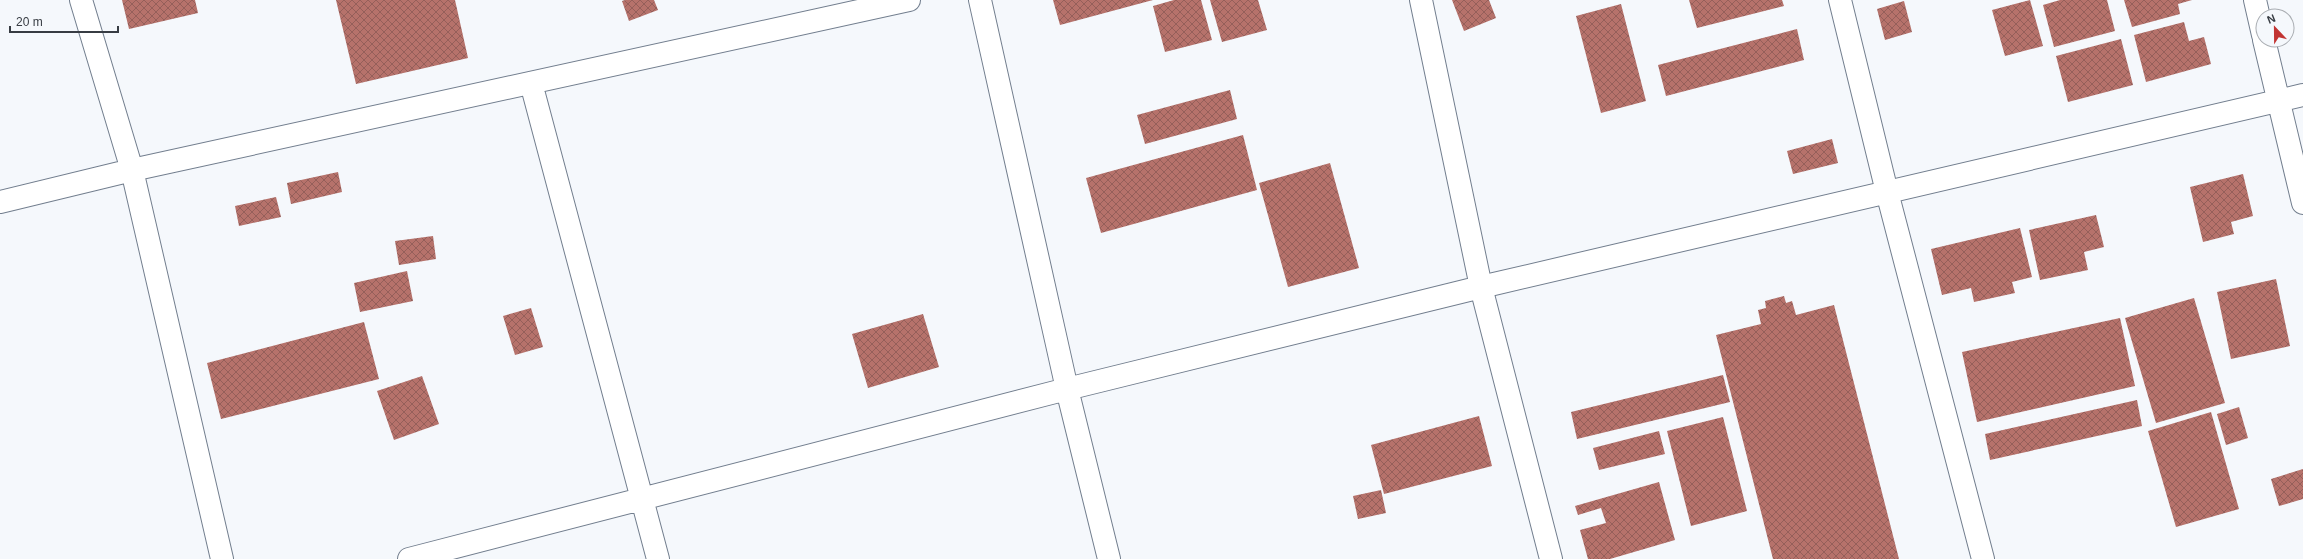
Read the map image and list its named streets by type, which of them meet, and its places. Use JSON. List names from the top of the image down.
{
  "scale_bar": "20 m",
  "north": "top"
}
